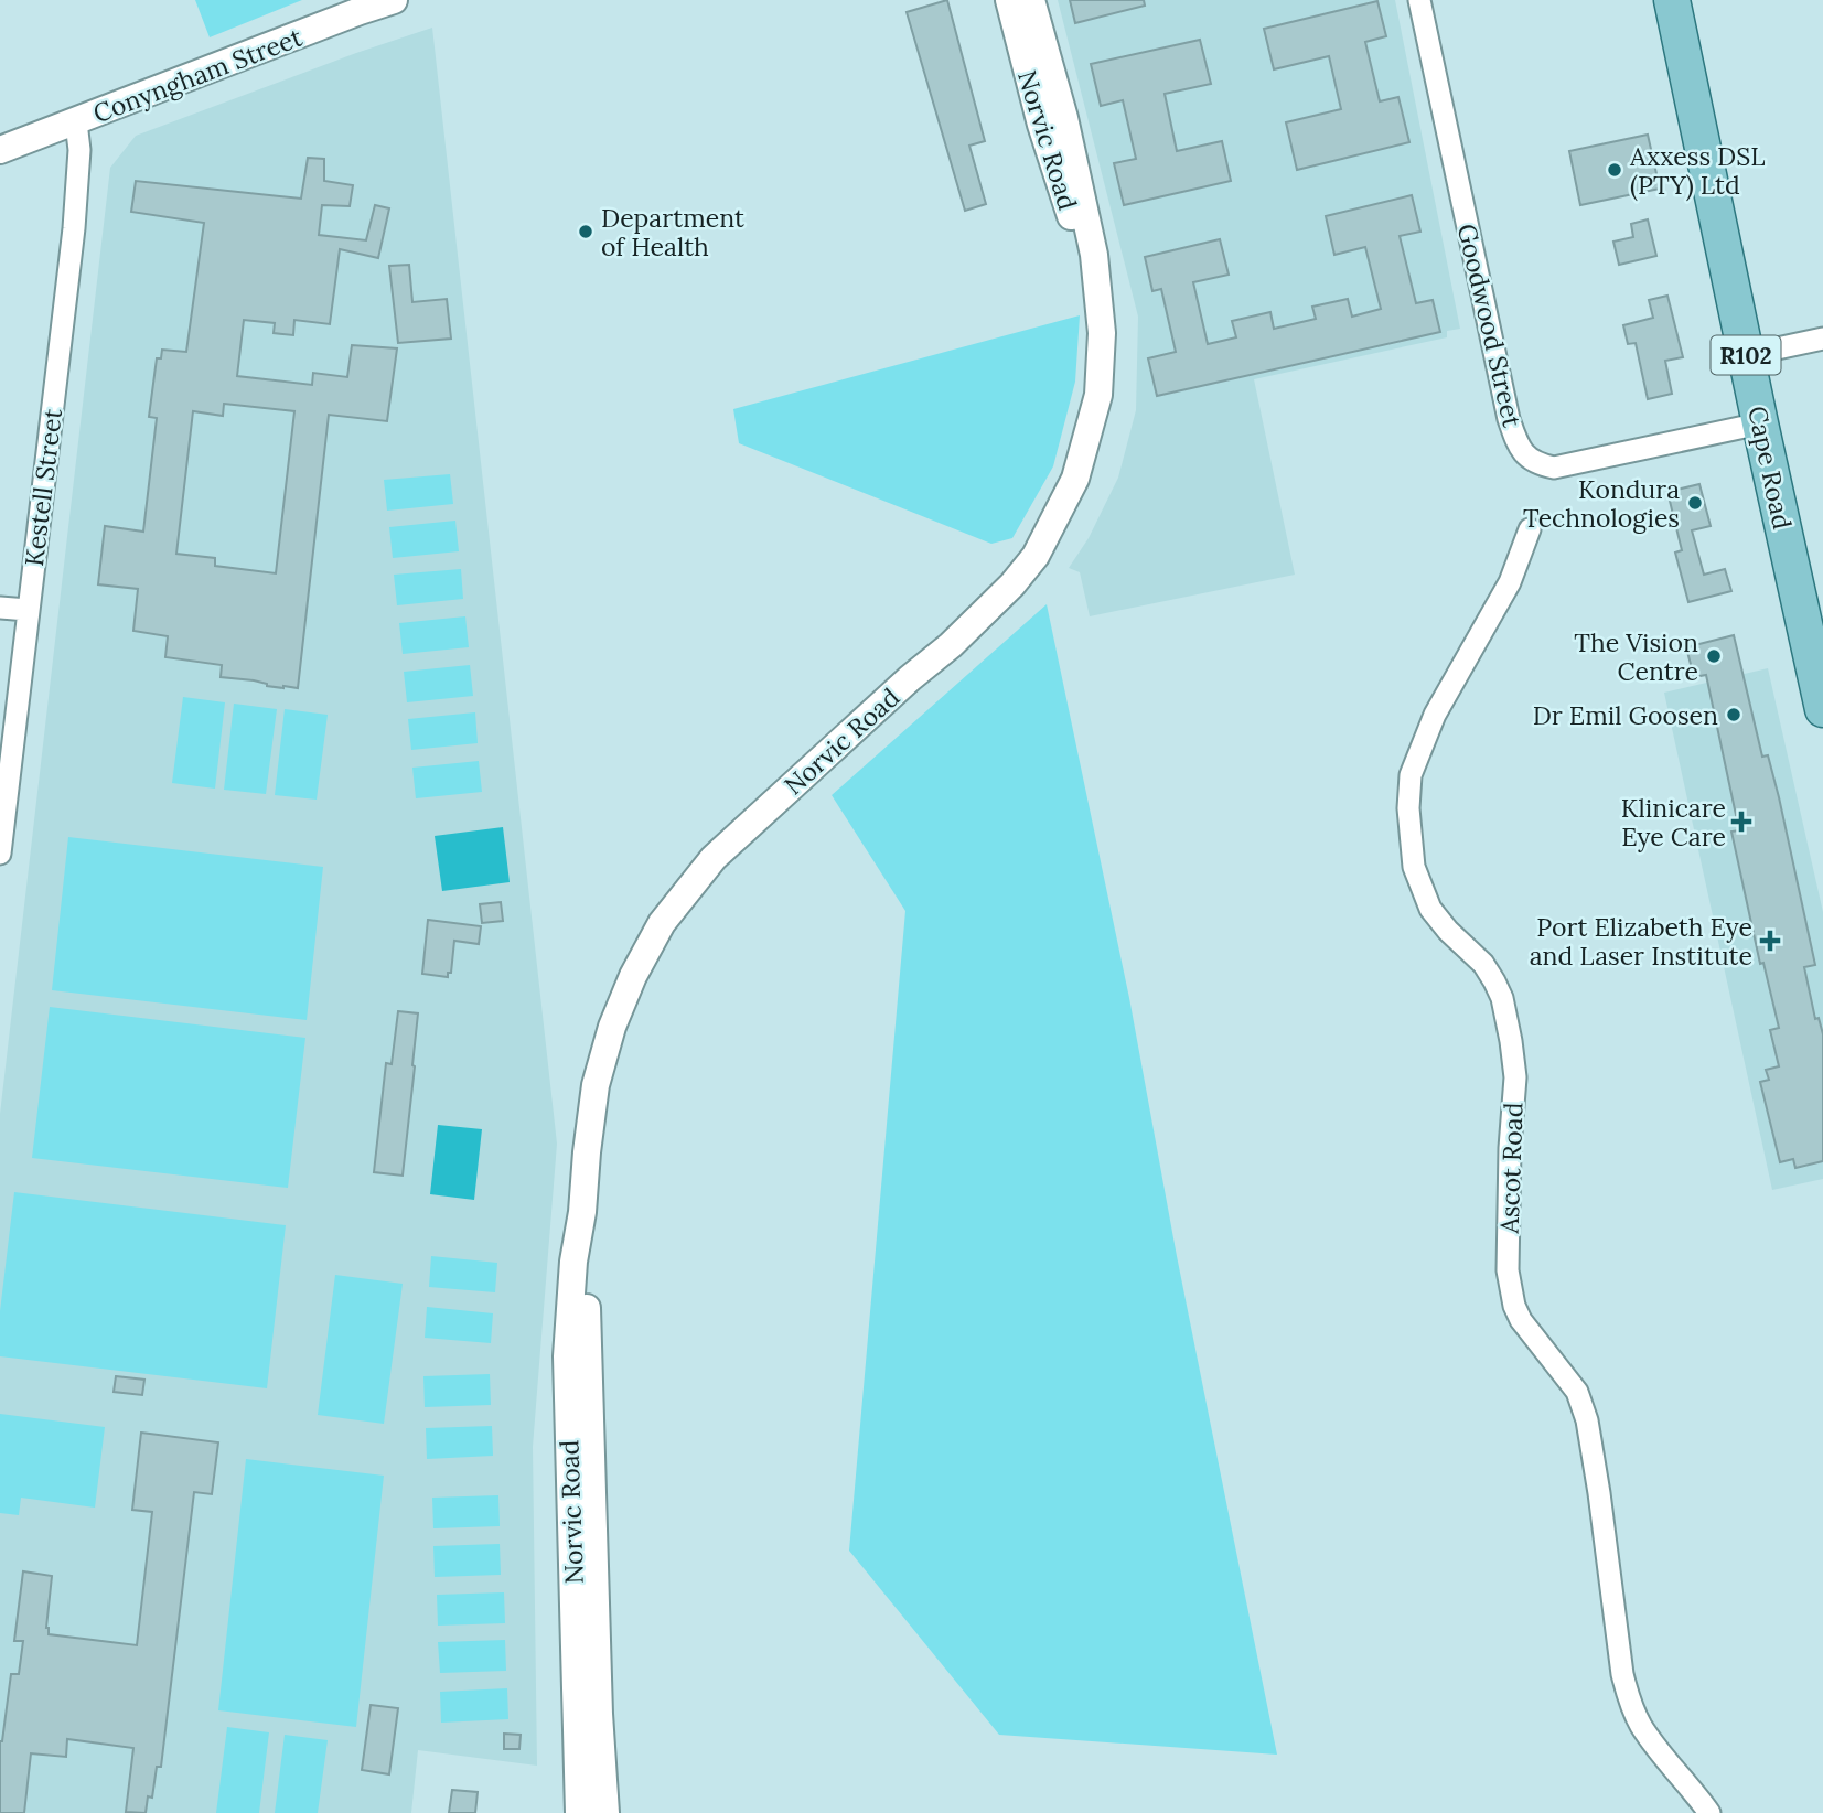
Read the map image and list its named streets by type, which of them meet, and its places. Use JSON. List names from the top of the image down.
{
  "streets": {
    "main road": ["R102", "Cape Road"],
    "street": [
      "Conyngham Street",
      "Norvic Road",
      "Goodwood Street",
      "Kestell Street",
      "Ascot Road"
    ]
  },
  "crossings": [
    ["Conyngham Street", "Kestell Street"],
    ["Goodwood Street", "Cape Road"]
  ],
  "places": {
    "other": [
      "Axxess DSL (PTY) Ltd",
      "Department of Health",
      "Kondura Technologies",
      "The Vision Centre",
      "Dr Emil Goosen"
    ],
    "health": ["Klinicare Eye Care", "Port Elizabeth Eye and Laser Institute"]
  }
}
